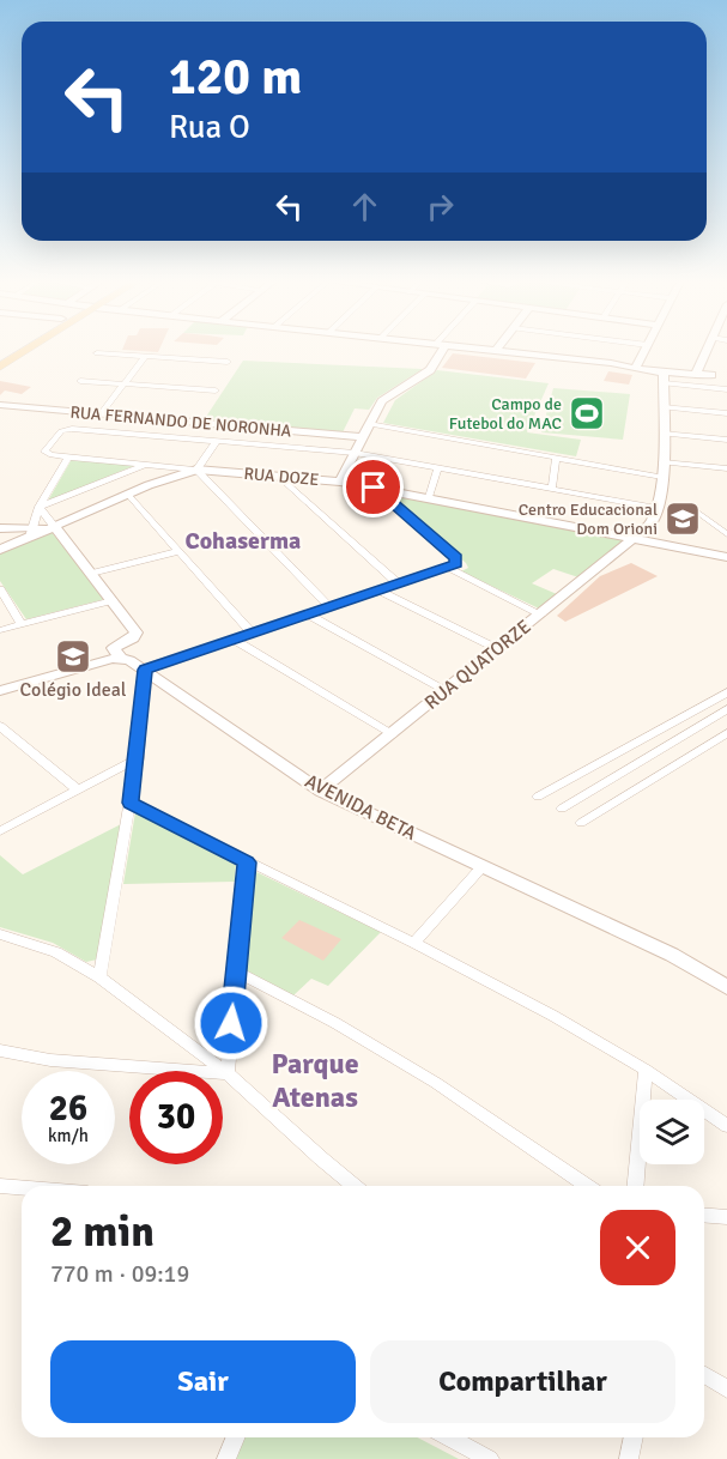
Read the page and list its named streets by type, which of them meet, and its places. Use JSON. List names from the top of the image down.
{
  "streets": {
    "street": [
      "RUA FERNANDO DE NORONHA",
      "RUA DOZE",
      "RUA QUATORZE",
      "AVENIDA BETA"
    ]
  },
  "crossings": [
    ["RUA DOZE", "RUA QUATORZE"],
    ["RUA QUATORZE", "AVENIDA BETA"]
  ],
  "districts": ["Cohaserma", "Parque Atenas"],
  "places": {
    "sports": ["Campo de Futebol do MAC"],
    "school or university": ["Centro Educacional Dom Orioni", "Colégio Ideal"]
  },
  "page": {
    "turn": ["120 m", "Rua O"],
    "speed": "26 km/h",
    "limit": "30",
    "heading": ["2 min", "770 m · 09:19"],
    "buttons": ["Sair", "Compartilhar"]
  }
}
